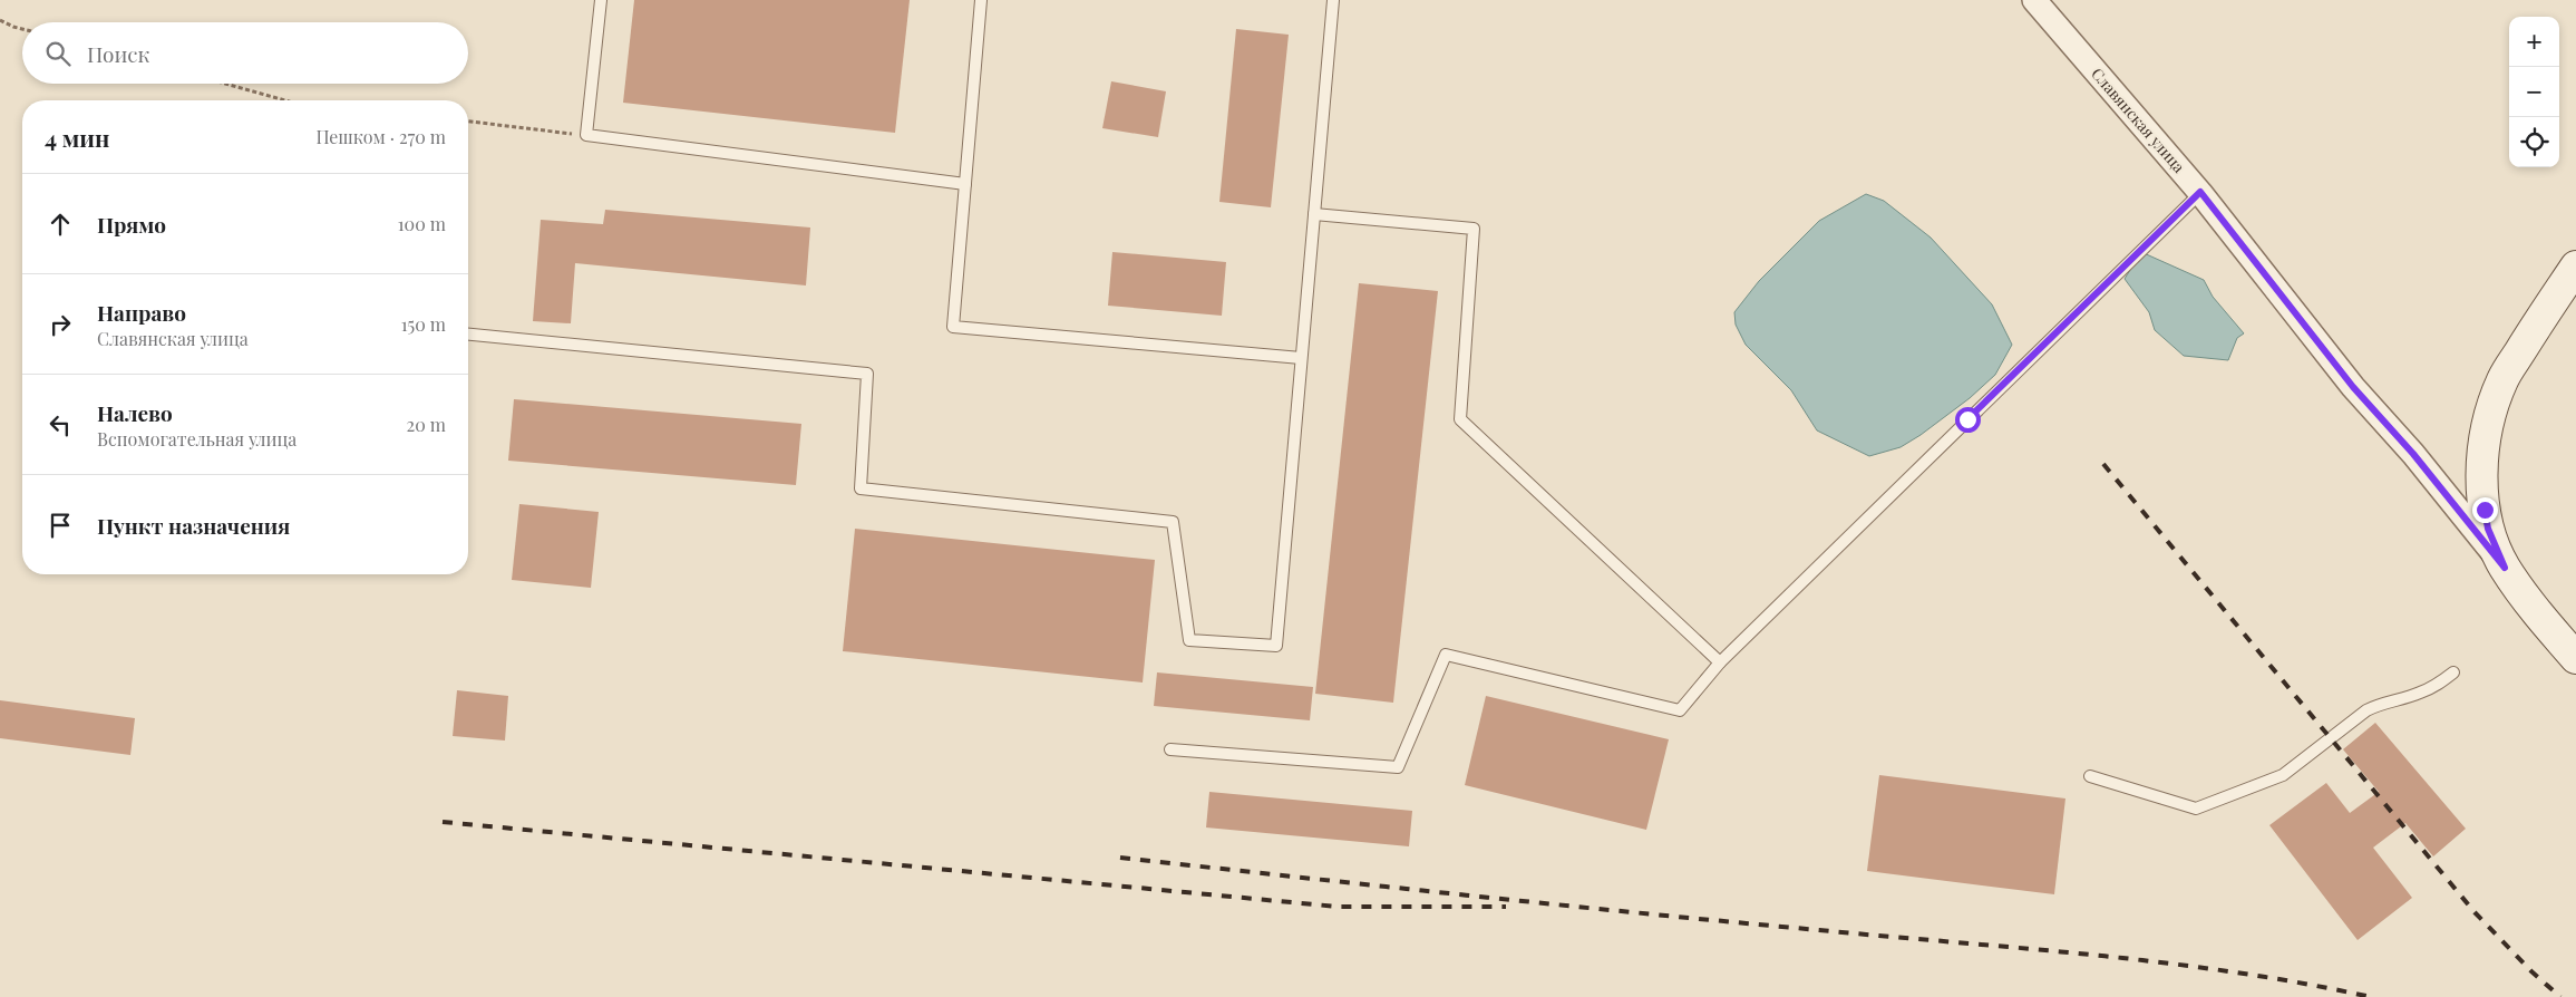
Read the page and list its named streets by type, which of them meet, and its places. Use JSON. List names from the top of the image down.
{
  "streets": {
    "main road": ["Славянская улица"]
  },
  "page": {
    "map_buttons": ["+", "−"],
    "search": "Поиск",
    "heading": ["4 мин", "Пешком · 270 m"],
    "list": [
      ["Прямо", "100 m"],
      ["Направо", "Славянская улица", "150 m"],
      ["Налево", "Вспомогательная улица", "20 m"],
      "Пункт назначения"
    ]
  }
}
